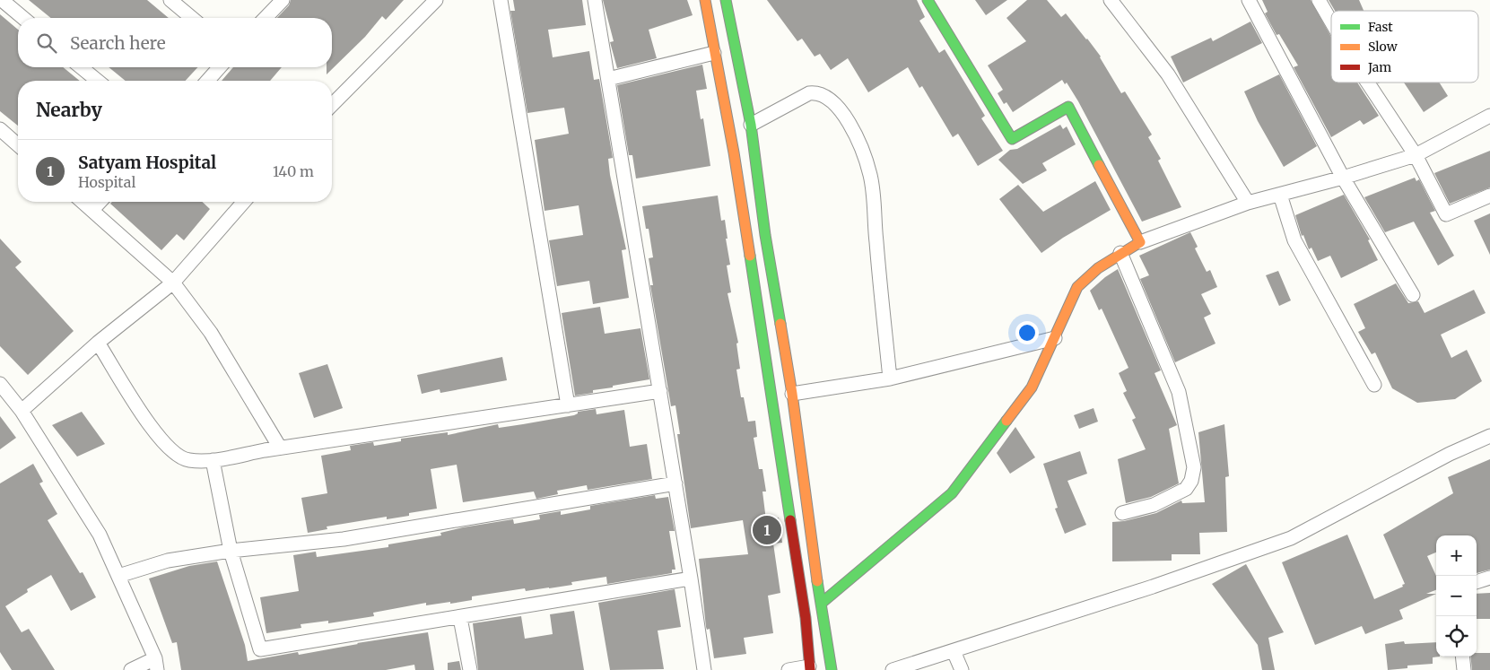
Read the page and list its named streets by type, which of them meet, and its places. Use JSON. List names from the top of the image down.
{
  "legend": ["Fast", "Slow", "Jam"],
  "page": {
    "search": "Search here",
    "heading": "Nearby",
    "list": [
      {
        "mark": "1",
        "name": "Satyam Hospital",
        "note": "Hospital",
        "value": "140 m"
      }
    ],
    "pins": "1",
    "map_buttons": ["+", "−"]
  }
}
